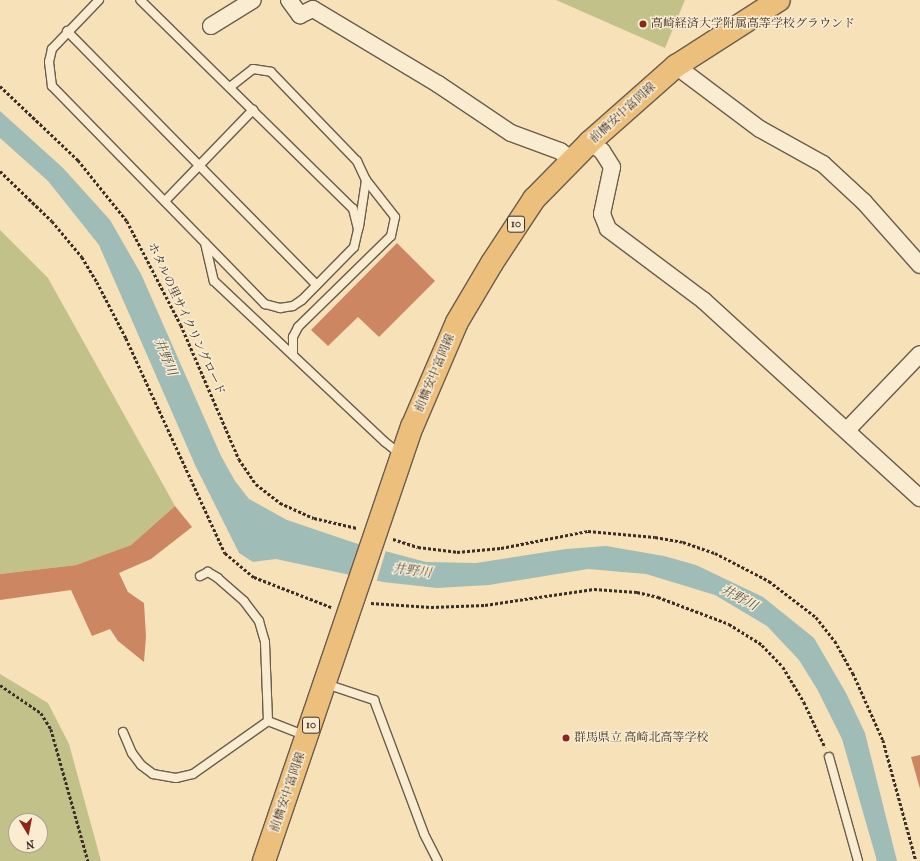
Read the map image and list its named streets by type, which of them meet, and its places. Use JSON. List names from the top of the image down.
{
  "streets": {
    "main road": ["前橋安中富岡線", "10"],
    "path": ["ホタルの里サイクリングロード"]
  },
  "crossings": [
    ["前橋安中富岡線", "ホタルの里サイクリングロード"]
  ],
  "water": ["井野川"],
  "places": ["高崎経済大学附属高等学校グラウンド", "群馬県立 高崎北高等学校"],
  "north": "bottom"
}
